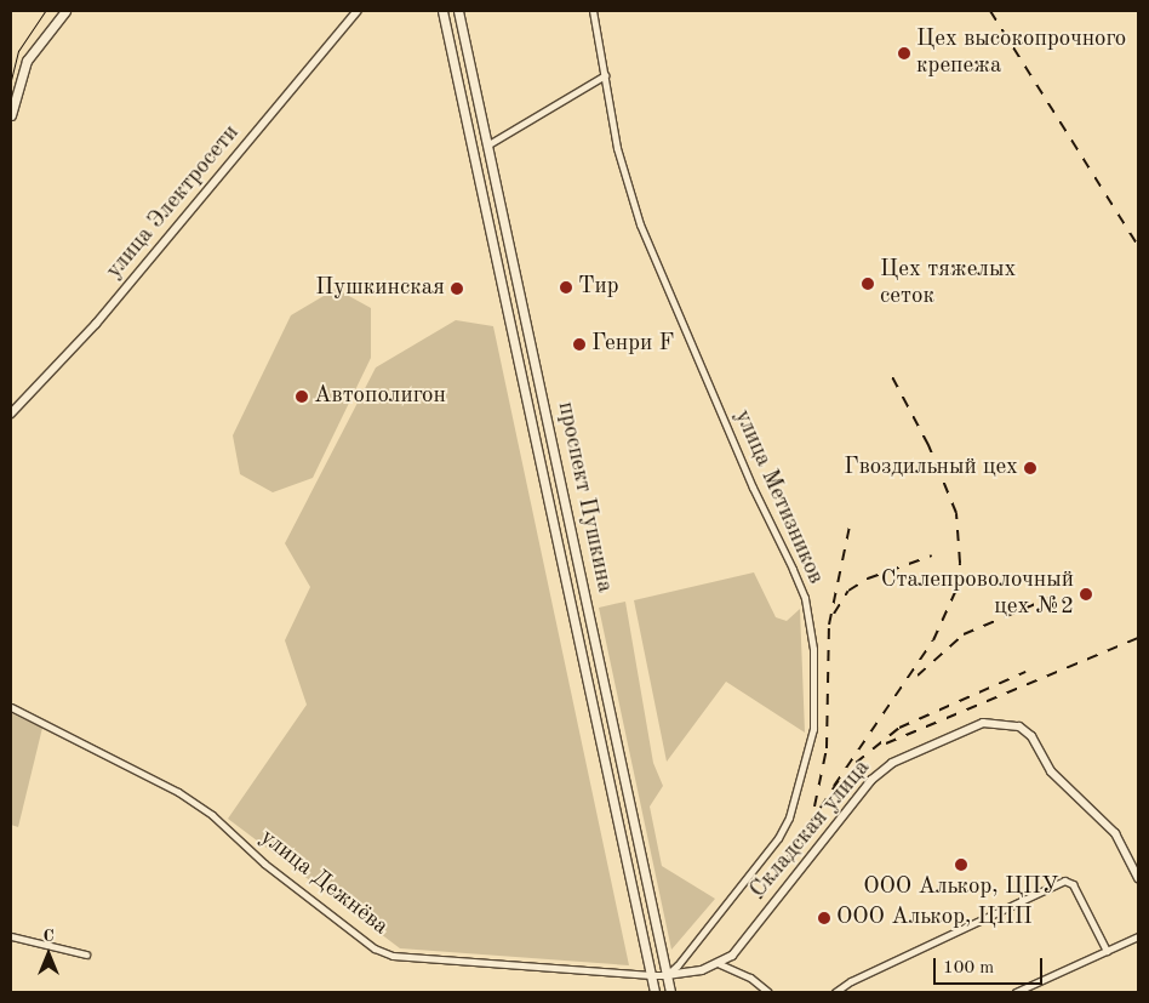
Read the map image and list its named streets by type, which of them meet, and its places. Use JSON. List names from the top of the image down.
{
  "streets": {
    "main road": ["проспект Пушкина"],
    "street": [
      "улица Электросети",
      "улица Метизников",
      "Складская улица",
      "улица Дежнёва"
    ]
  },
  "crossings": [
    ["проспект Пушкина", "улица Метизников"],
    ["проспект Пушкина", "улица Дежнёва"],
    ["улица Метизников", "улица Дежнёва"]
  ],
  "places": [
    "Цех высокопрочного крепежа",
    "Цех тяжелых сеток",
    "Тир",
    "Пушкинская",
    "Генри F",
    "Автополигон",
    "Гвоздильный цех",
    "Сталепроволочный цех №2",
    "ООО Алькор, ЦПУ",
    "ООО Алькор, ЦПП"
  ],
  "scale_bar": "100 m",
  "north": "top"
}
